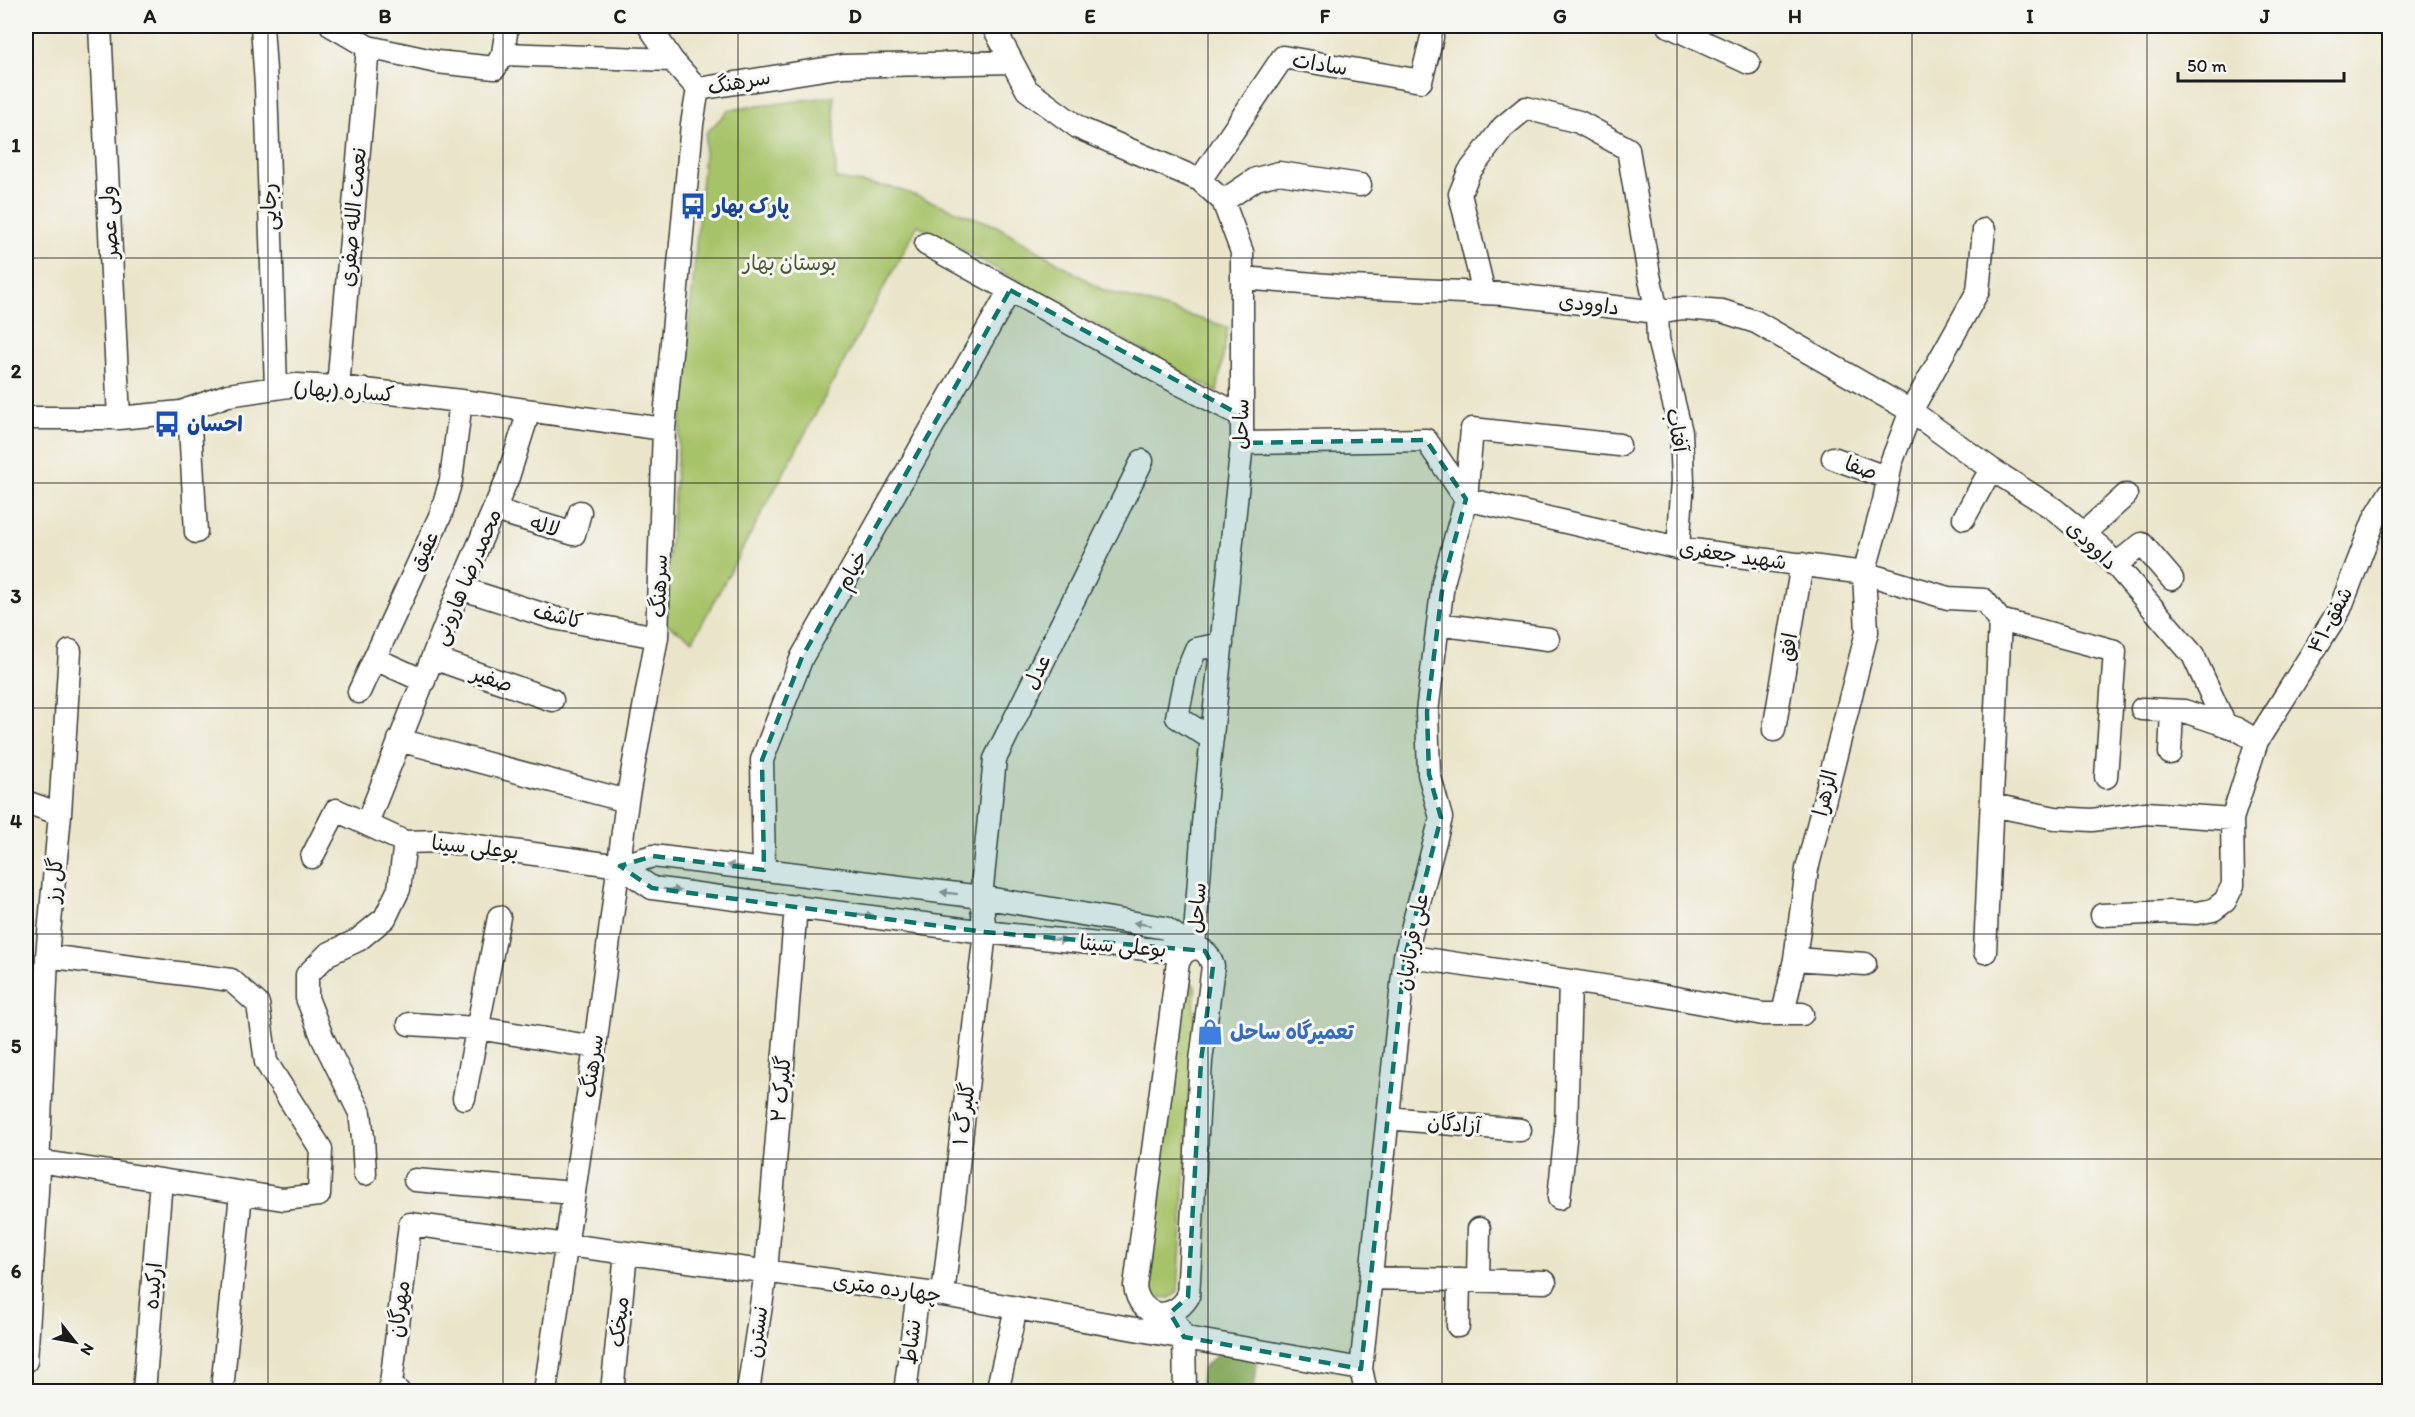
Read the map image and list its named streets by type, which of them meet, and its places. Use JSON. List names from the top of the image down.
{
  "streets": {
    "street": [
      "سادات",
      "سرهنگ",
      "رجایی",
      "نعمت الله صفری",
      "ولی عصر",
      "داوودی",
      "کساره (بهار)",
      "ساحل",
      "آفتاب",
      "صفا",
      "لاله",
      "عقیق",
      "شهید جعفری",
      "خیام",
      "محمدرضا هارونی",
      "کاشف",
      "شفق-۴۱",
      "افق",
      "عدل",
      "صفیر",
      "الزهرا",
      "بوعلی سینا",
      "گل رز",
      "علی قربانیان",
      "گلبرک ۲",
      "گلبرگ ۱",
      "آزادگان",
      "ارکیده",
      "چهارده متری",
      "مهرگان",
      "میخک",
      "نسترن",
      "نشاط"
    ]
  },
  "crossings": [
    ["سادات", "ساحل"],
    ["سرهنگ", "کساره (بهار)"],
    ["سرهنگ", "ساحل"],
    ["سرهنگ", "کاشف"],
    ["سرهنگ", "بوعلی سینا"],
    ["سرهنگ", "چهارده متری"],
    ["رجایی", "کساره (بهار)"],
    ["نعمت الله صفری", "کساره (بهار)"],
    ["ولی عصر", "کساره (بهار)"],
    ["داوودی", "ساحل"],
    ["داوودی", "آفتاب"],
    ["کساره (بهار)", "عقیق"],
    ["کساره (بهار)", "محمدرضا هارونی"],
    ["ساحل", "بوعلی سینا"],
    ["آفتاب", "شهید جعفری"],
    ["لاله", "محمدرضا هارونی"],
    ["شهید جعفری", "افق"],
    ["شهید جعفری", "الزهرا"],
    ["شهید جعفری", "علی قربانیان"],
    ["خیام", "بوعلی سینا"],
    ["محمدرضا هارونی", "کاشف"],
    ["محمدرضا هارونی", "صفیر"],
    ["محمدرضا هارونی", "بوعلی سینا"],
    ["عدل", "بوعلی سینا"],
    ["عدل", "گلبرگ ۱"],
    ["الزهرا", "علی قربانیان"],
    ["بوعلی سینا", "گلبرک ۲"],
    ["بوعلی سینا", "گلبرگ ۱"],
    ["علی قربانیان", "آزادگان"],
    ["علی قربانیان", "چهارده متری"],
    ["گلبرک ۲", "چهارده متری"],
    ["گلبرک ۲", "نسترن"],
    ["گلبرگ ۱", "چهارده متری"],
    ["چهارده متری", "مهرگان"],
    ["چهارده متری", "میخک"],
    ["چهارده متری", "نسترن"],
    ["چهارده متری", "نشاط"]
  ],
  "parks": ["بوستان بهار"],
  "places": {
    "bus stop": ["پارک بهار", "احسان"],
    "shop": ["تعمیرگاه ساحل"]
  },
  "scale_bar": "50 m",
  "north": "bottom right",
  "grid": {
    "columns": [
      "A",
      "B",
      "C",
      "D",
      "E",
      "F",
      "G",
      "H",
      "I",
      "J"
    ],
    "rows": [
      "1",
      "2",
      "3",
      "4",
      "5",
      "6"
    ]
  }
}
